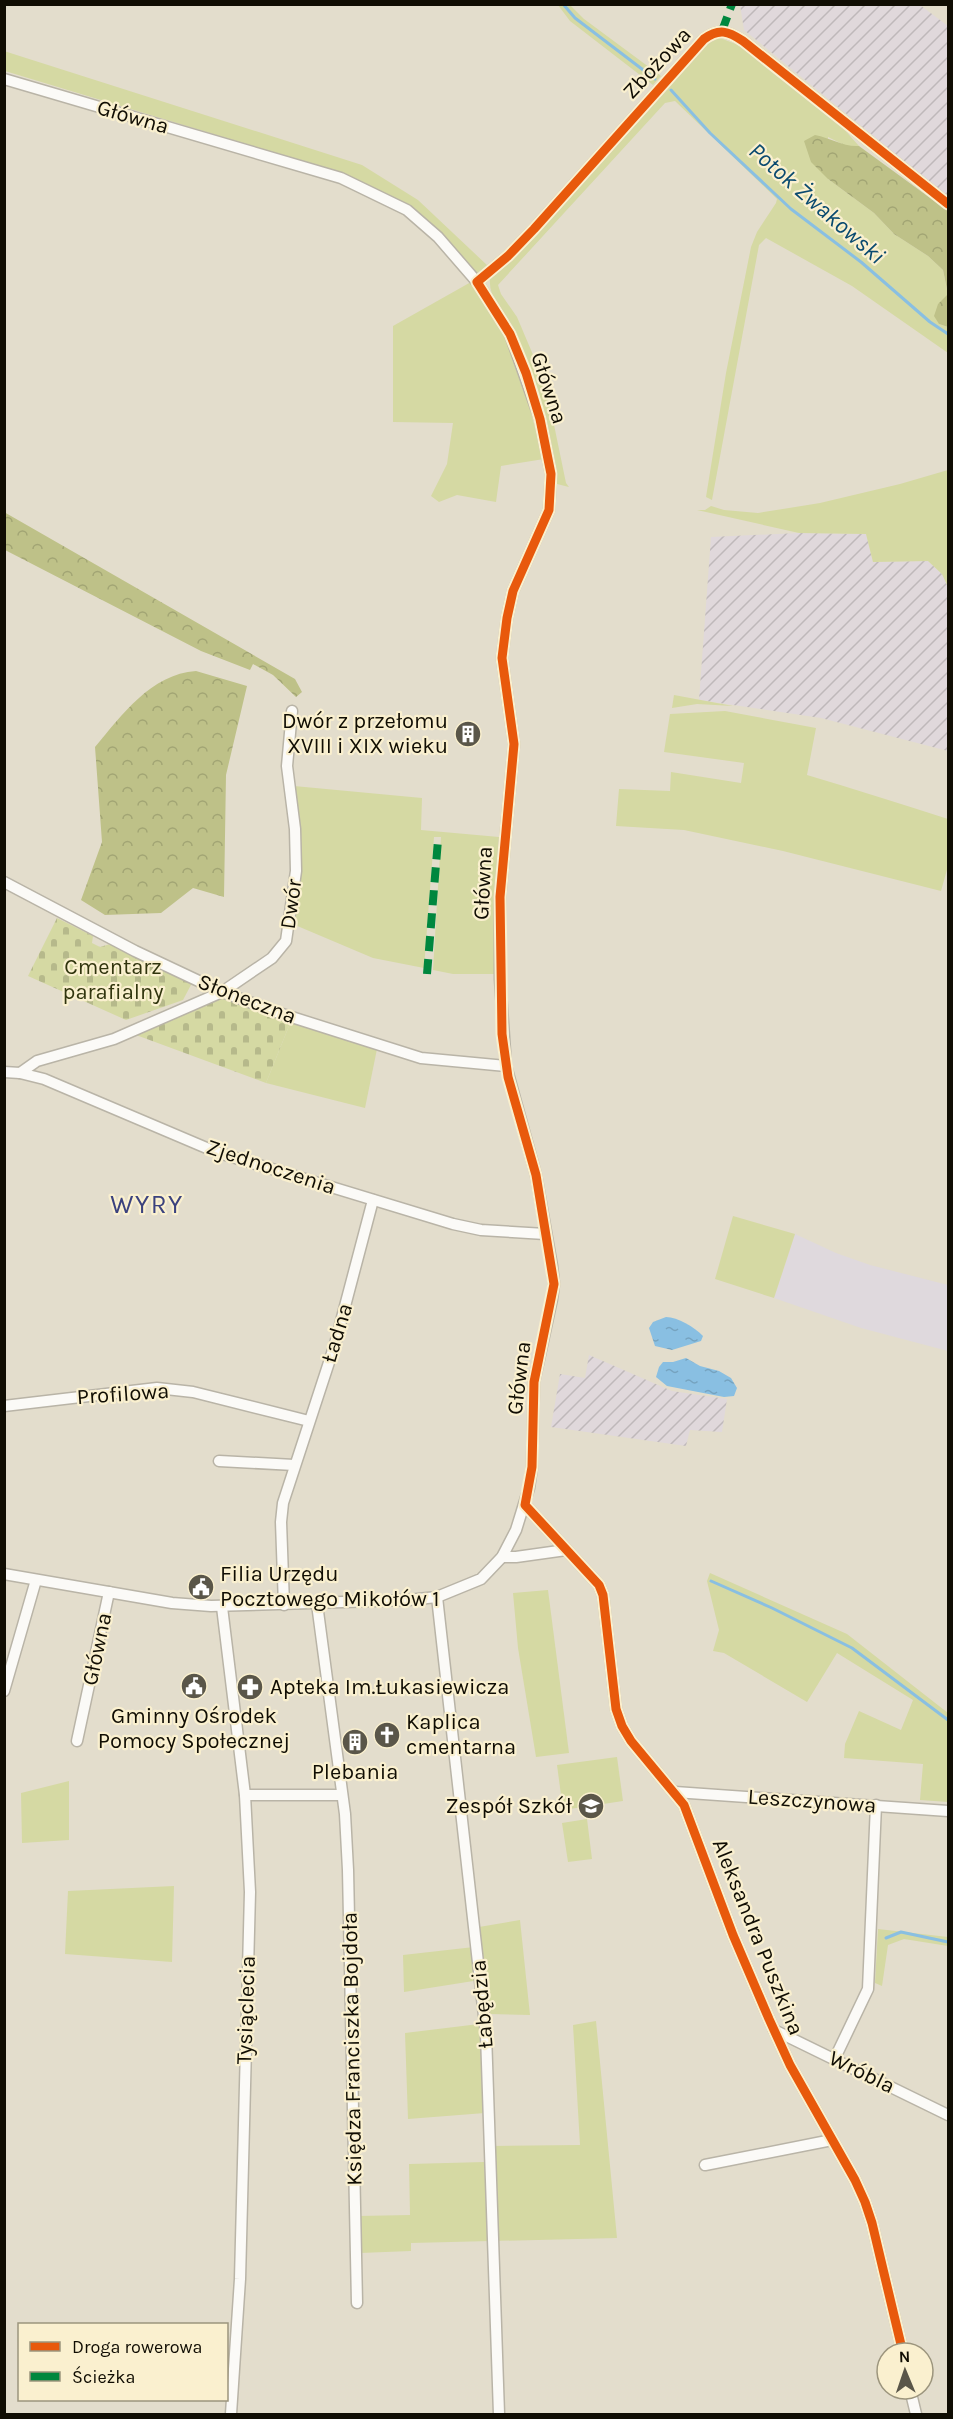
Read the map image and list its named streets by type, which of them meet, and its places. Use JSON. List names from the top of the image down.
{
  "streets": {
    "street": [
      "Zbożowa",
      "Główna",
      "Dwór",
      "Słoneczna",
      "Zjednoczenia",
      "Ładna",
      "Profilowa",
      "Leszczynowa",
      "Aleksandra Puszkina",
      "Łabędzia",
      "Tysiąclecia",
      "Księdza Franciszka Bojdoła",
      "Wróbla"
    ]
  },
  "crossings": [
    ["Zbożowa", "Główna"],
    ["Główna", "Słoneczna"],
    ["Główna", "Zjednoczenia"],
    ["Główna", "Ładna"],
    ["Główna", "Aleksandra Puszkina"],
    ["Główna", "Łabędzia"],
    ["Główna", "Tysiąclecia"],
    ["Główna", "Księdza Franciszka Bojdoła"],
    ["Dwór", "Słoneczna"],
    ["Dwór", "Zjednoczenia"],
    ["Zjednoczenia", "Ładna"],
    ["Ładna", "Profilowa"],
    ["Leszczynowa", "Aleksandra Puszkina"],
    ["Aleksandra Puszkina", "Wróbla"]
  ],
  "districts": ["WYRY"],
  "water": ["Potok Żwakowski"],
  "parks": ["Cmentarz parafialny"],
  "places": {
    "building": ["Dwór z przełomu XVIII i XIX wieku", "Plebania"],
    "public building": ["Filia Urzędu Pocztowego Mikołów 1", "Gminny Ośrodek Pomocy Społecznej"],
    "pharmacy": ["Apteka Im.Łukasiewicza"],
    "church": ["Kaplica cmentarna"],
    "school or university": ["Zespół Szkół"]
  },
  "legend": ["Droga rowerowa", "Ścieżka"],
  "north": "top"
}
